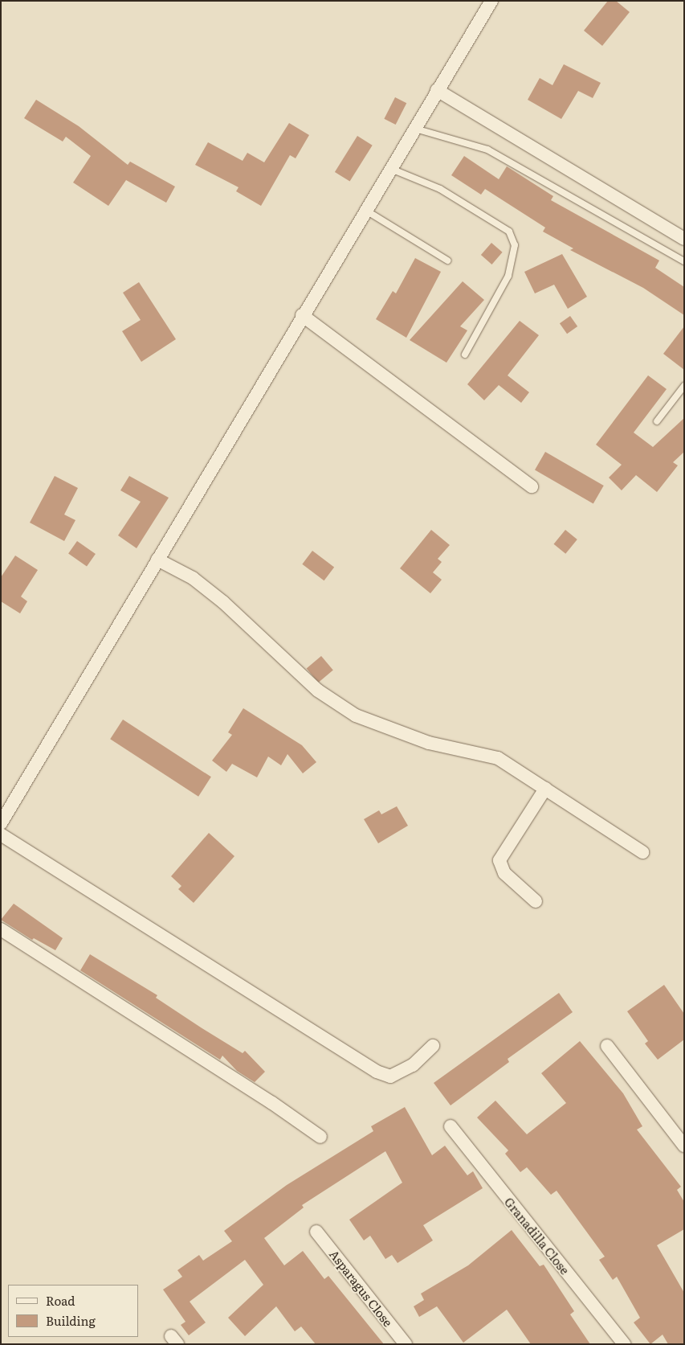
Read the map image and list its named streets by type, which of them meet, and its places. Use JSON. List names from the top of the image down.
{
  "streets": {
    "street": ["Granadilla Close", "Asparagus Close"]
  },
  "legend": ["Road", "Building"]
}
